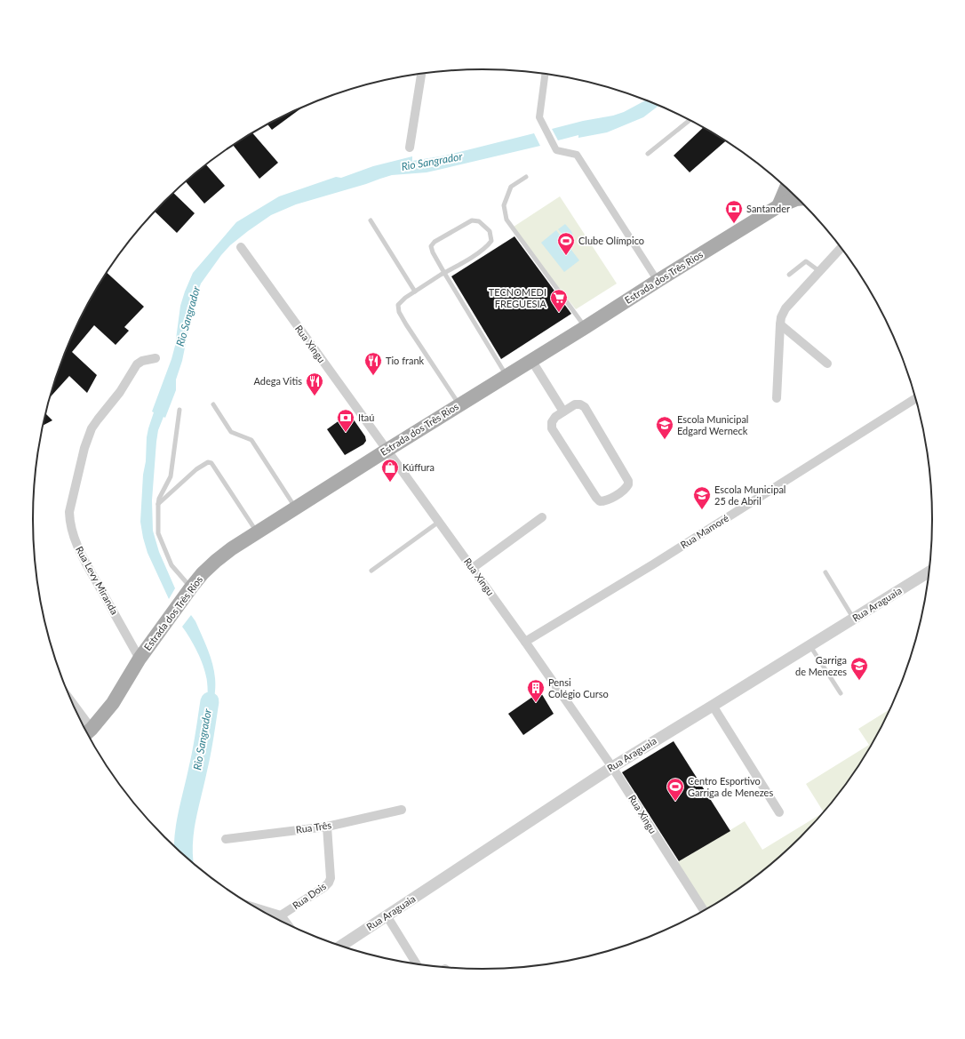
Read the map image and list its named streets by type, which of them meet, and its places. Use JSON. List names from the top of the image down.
{
  "streets": {
    "main road": ["Estrada dos Três Rios"],
    "street": [
      "Rua Xingu",
      "Rua Mamoré",
      "Rua Levy Miranda",
      "Rua Araguaia",
      "Rua Três",
      "Rua Dois"
    ]
  },
  "crossings": [
    ["Estrada dos Três Rios", "Rua Xingu"],
    ["Estrada dos Três Rios", "Rua Levy Miranda"],
    ["Rua Xingu", "Rua Mamoré"],
    ["Rua Xingu", "Rua Araguaia"],
    ["Rua Três", "Rua Dois"]
  ],
  "water": ["Rio Sangrador"],
  "places": {
    "bank": ["Santander", "Itaú"],
    "sports": ["Clube Olímpico", "Centro Esportivo Garriga de Menezes"],
    "supermarket": ["TECNOMEDI FREGUESIA"],
    "restaurant": ["Tio frank", "Adega Vitis"],
    "school or university": ["Escola Municipal Edgard Werneck", "Escola Municipal 25 de Abril", "Garriga de Menezes"],
    "shop": ["Kúffura"],
    "building": ["Pensi Colégio Curso"]
  }
}
